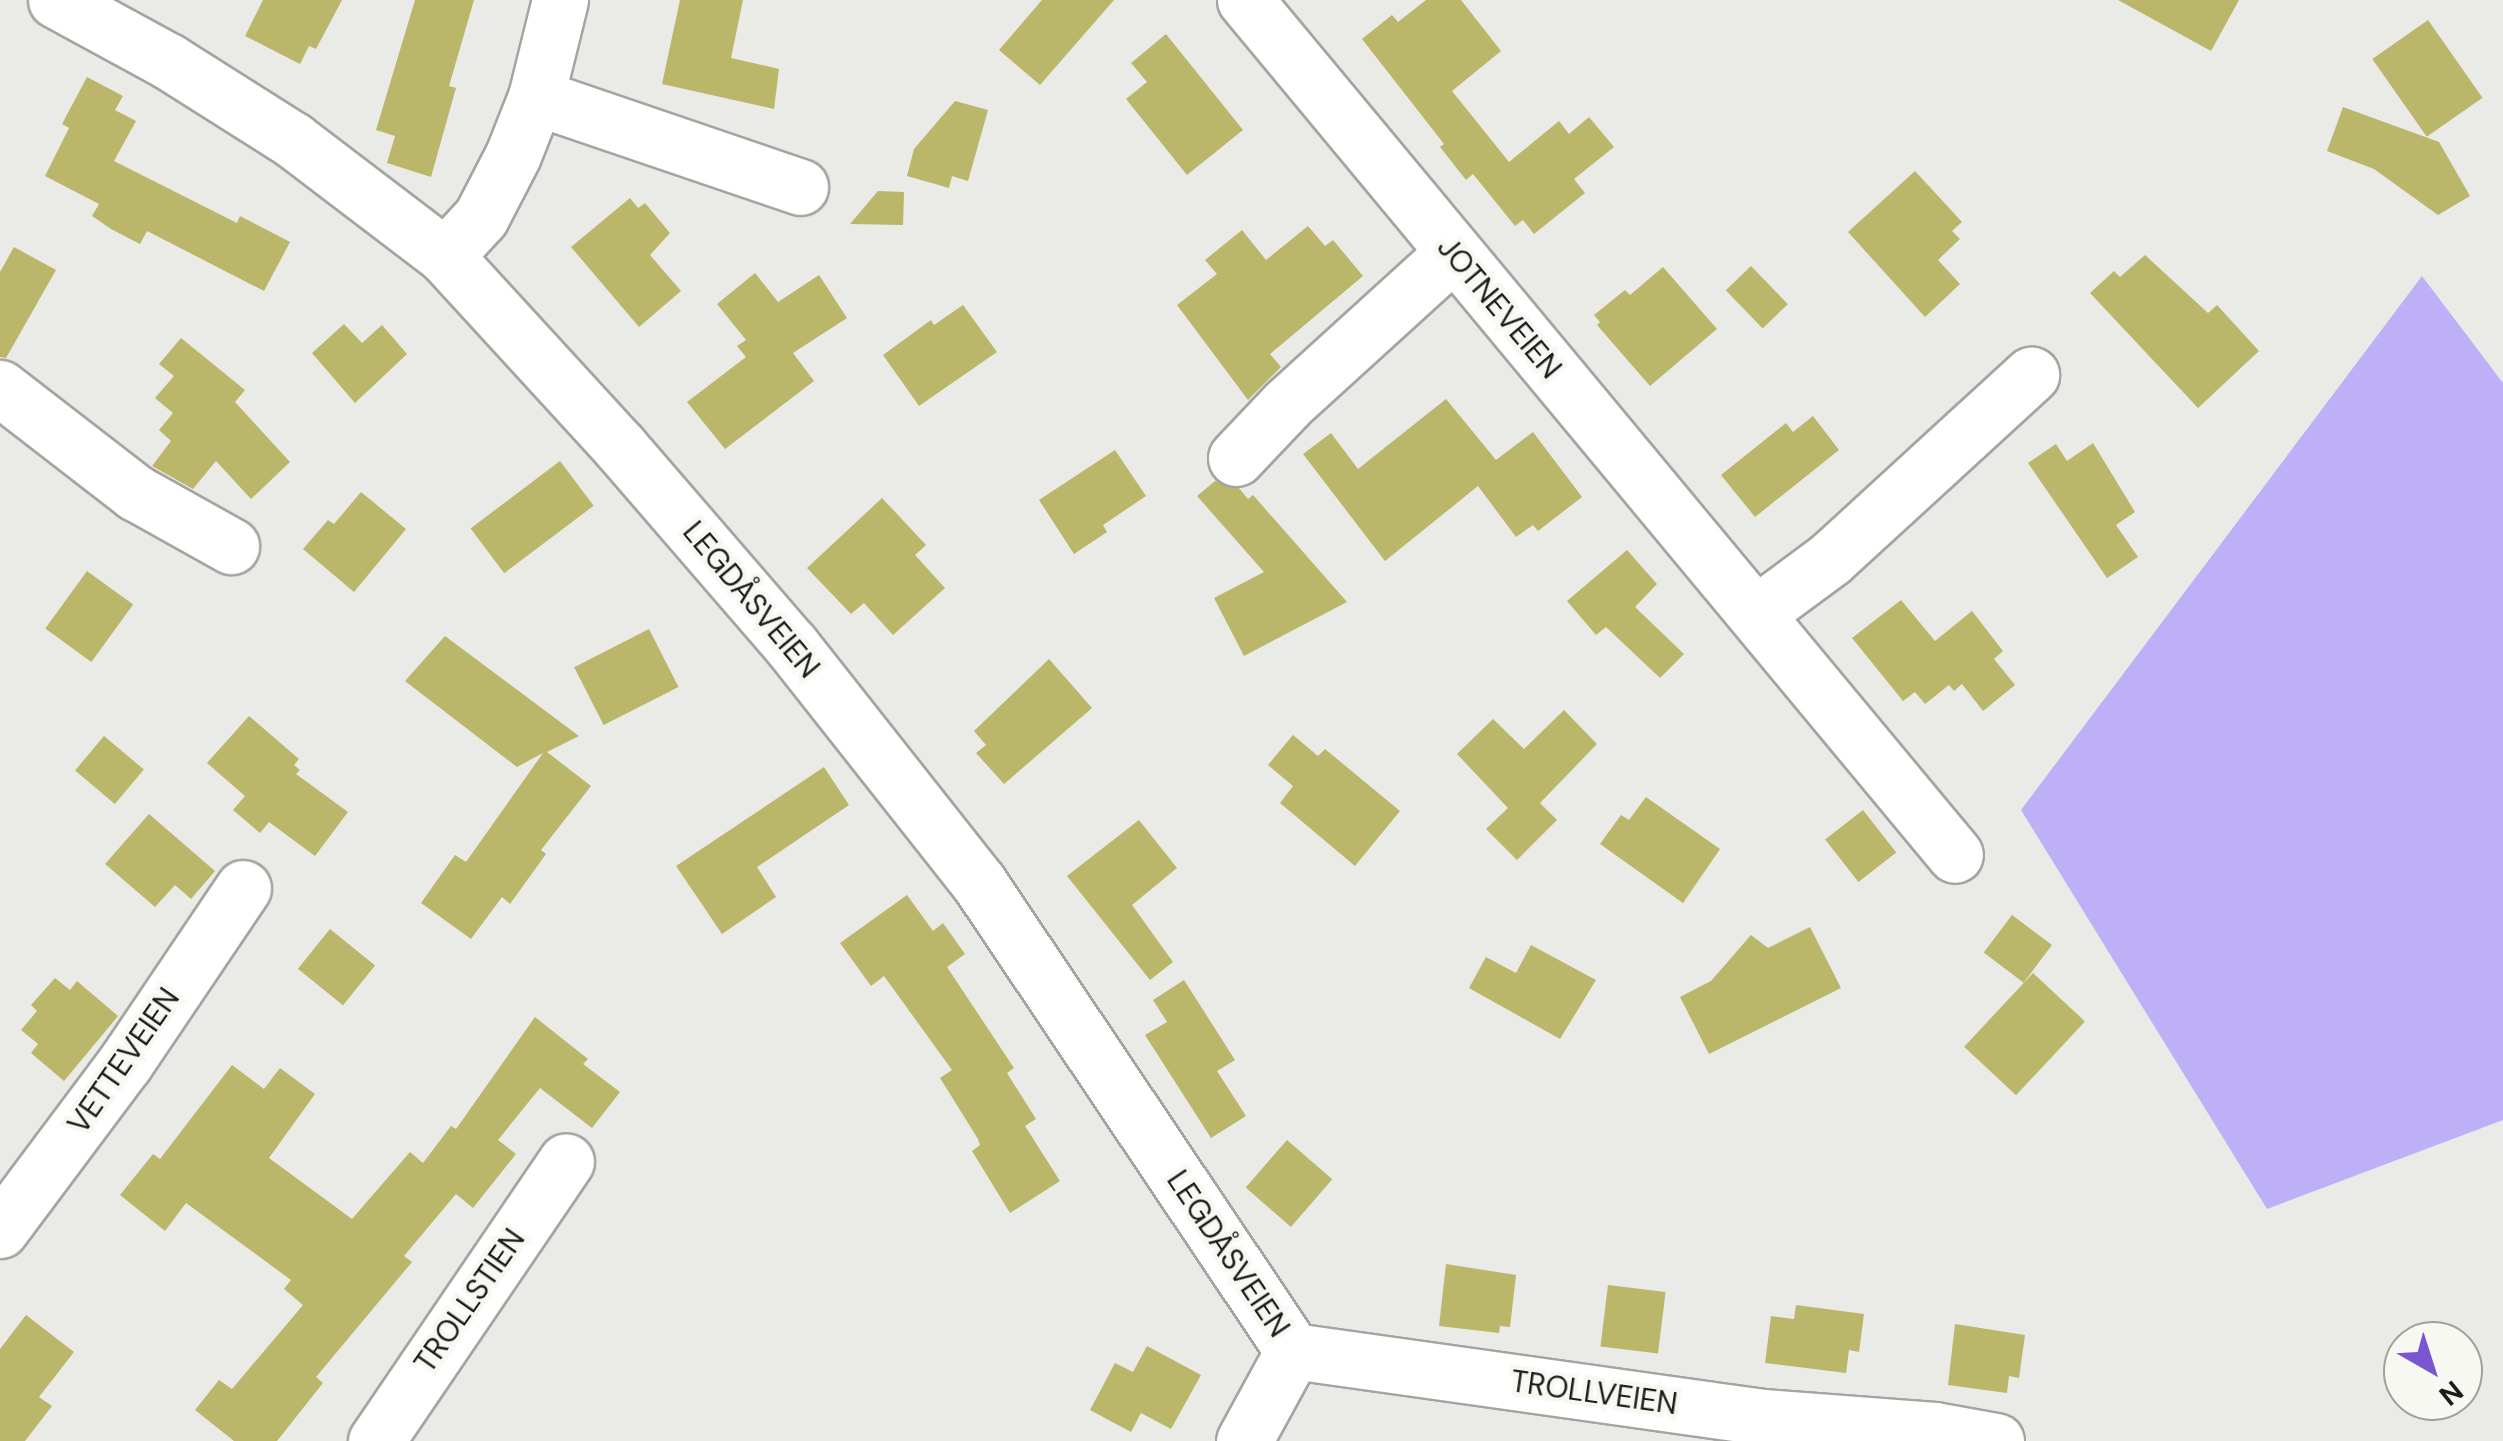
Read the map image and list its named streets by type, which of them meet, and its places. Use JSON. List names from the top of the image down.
{
  "streets": {
    "street": [
      "JOTNEVEIEN",
      "LEGDÅSVEIEN",
      "VETTEVEIEN",
      "TROLLSTIEN",
      "TROLLVEIEN"
    ]
  },
  "crossings": [
    ["LEGDÅSVEIEN", "TROLLVEIEN"]
  ],
  "north": "bottom right"
}
